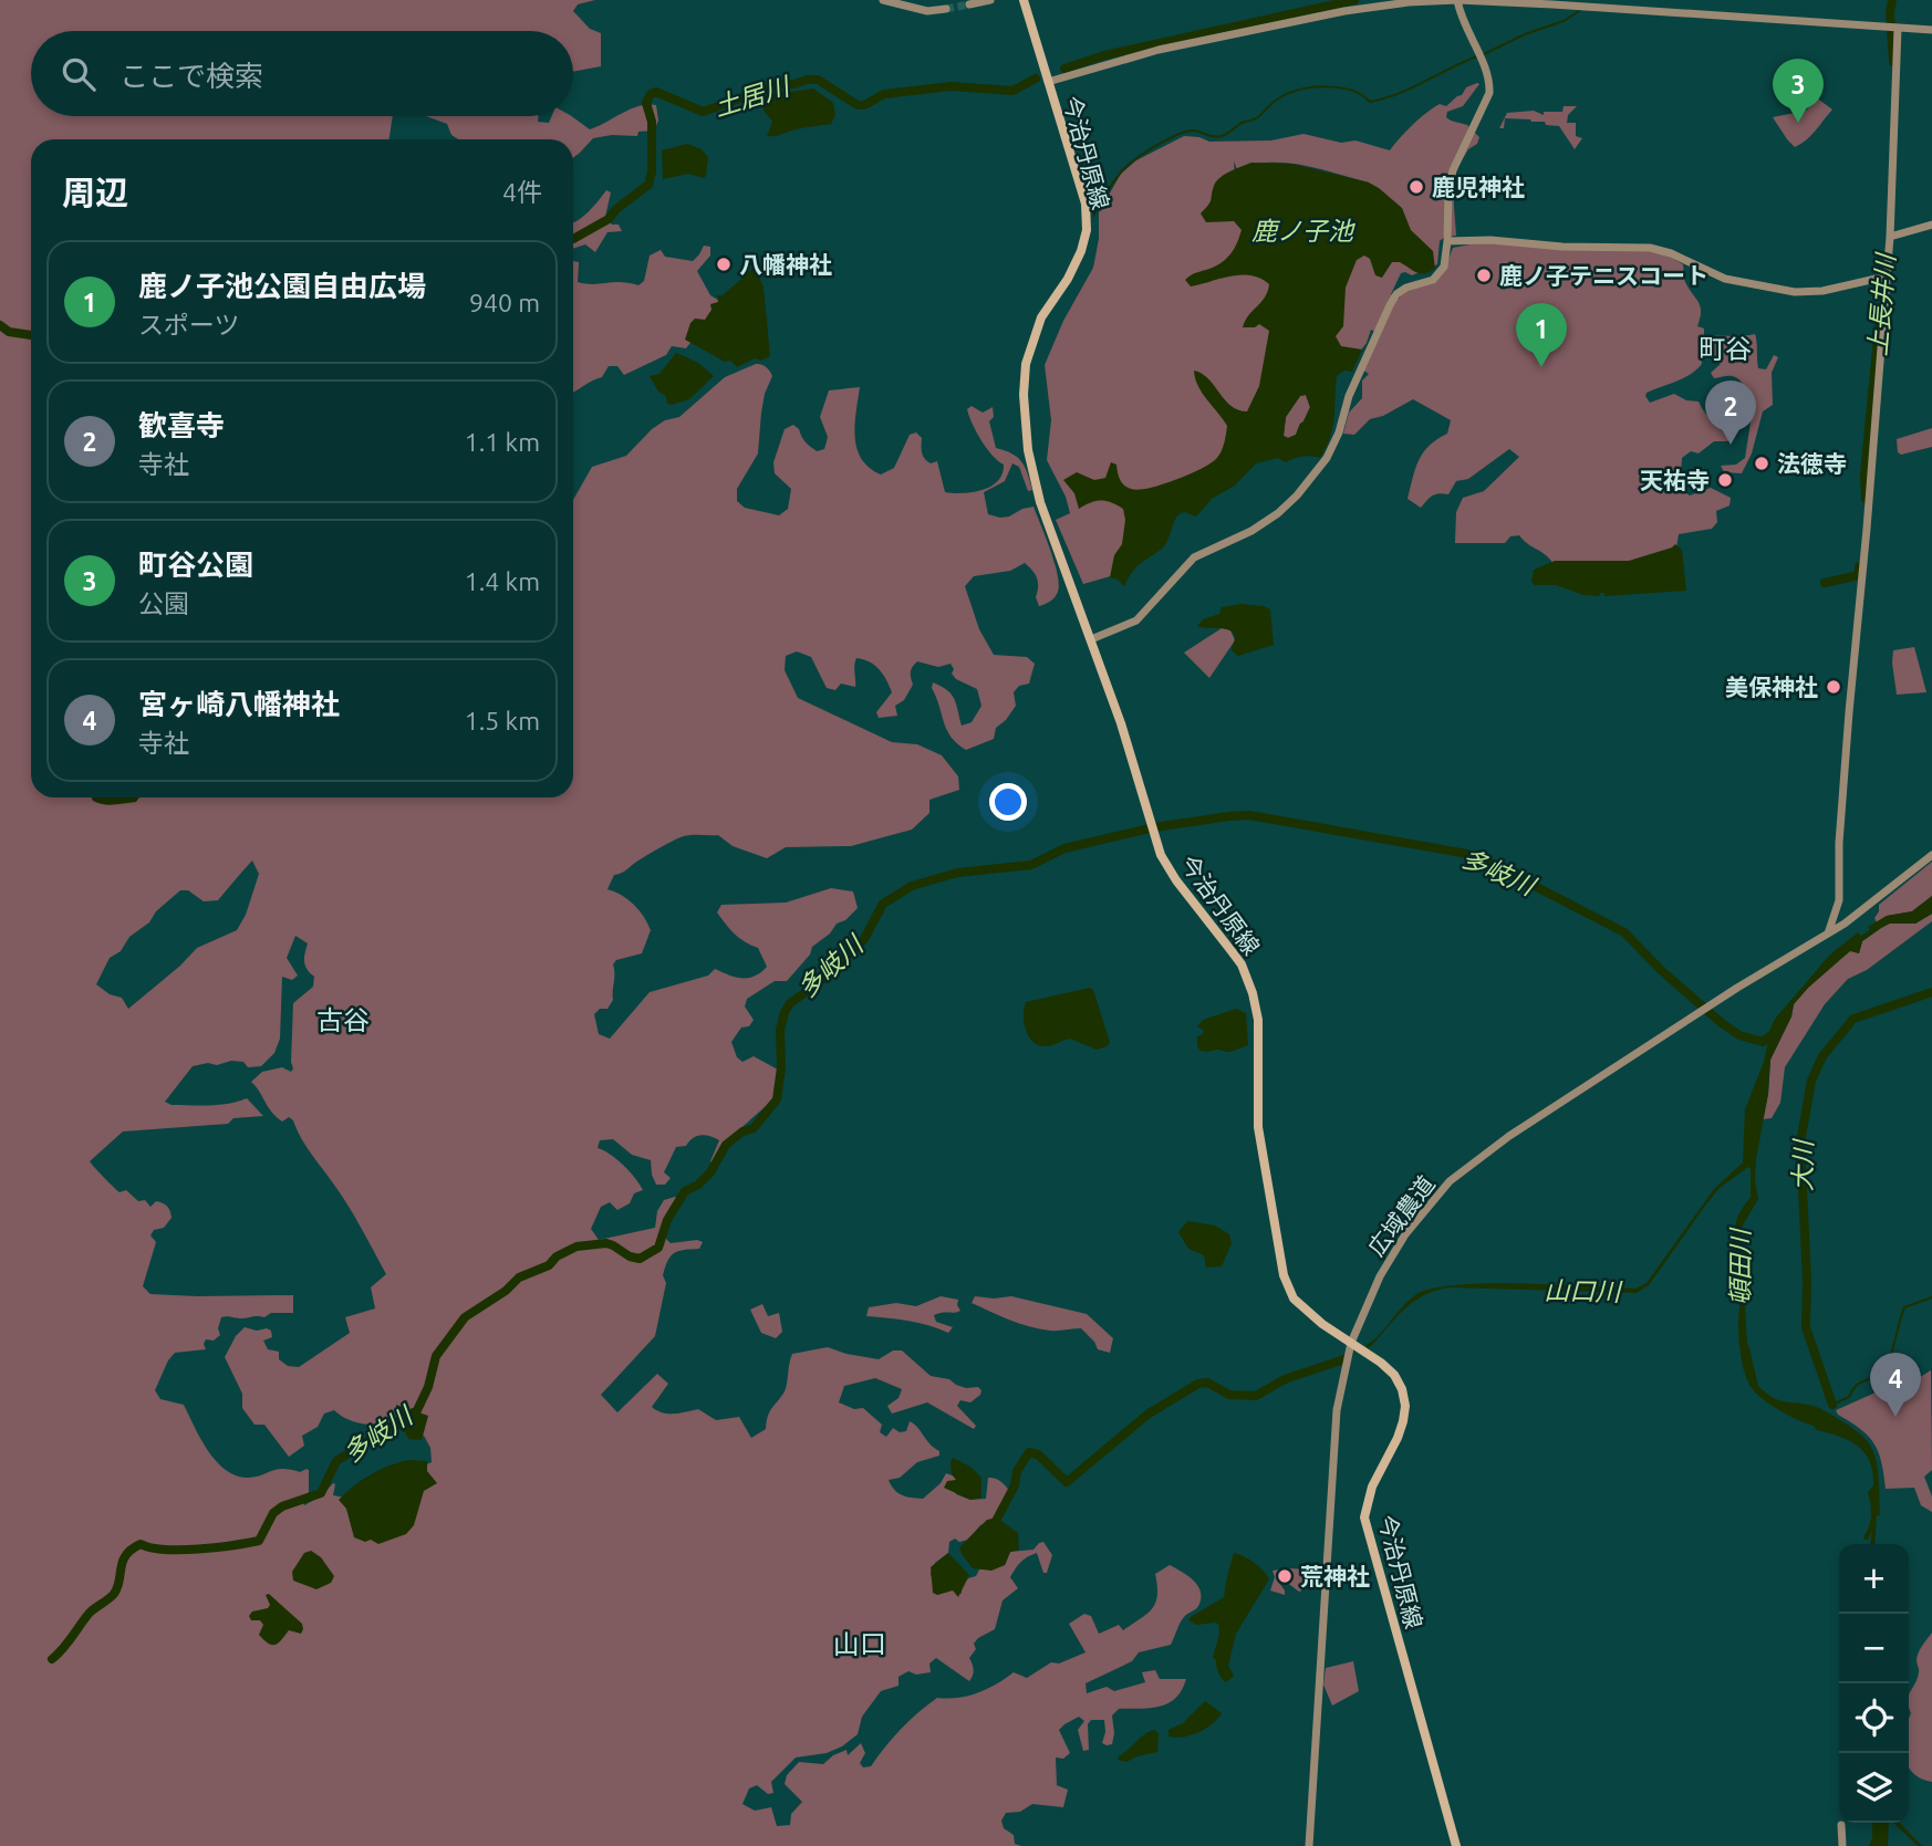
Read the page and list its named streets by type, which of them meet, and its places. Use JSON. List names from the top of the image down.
{
  "streets": {
    "main road": ["今治丹原線"],
    "street": ["広域農道"]
  },
  "crossings": [
    ["今治丹原線", "広域農道"]
  ],
  "districts": ["町谷", "古谷", "山口"],
  "water": [
    "土居川",
    "鹿ノ子池",
    "上長井川",
    "多岐川",
    "大川",
    "頓田川",
    "山口川"
  ],
  "places": [
    "鹿児神社",
    "八幡神社",
    "鹿ノ子テニスコート",
    "法徳寺",
    "天祐寺",
    "美保神社",
    "荒神社"
  ],
  "page": {
    "search": "ここで検索",
    "pins": [
      "3",
      "1",
      "2",
      "4"
    ],
    "heading": ["周辺", "4件"],
    "list": [
      {
        "mark": "1",
        "name": "鹿ノ子池公園自由広場",
        "note": "スポーツ",
        "value": "940 m"
      },
      {
        "mark": "2",
        "name": "歓喜寺",
        "note": "寺社",
        "value": "1.1 km"
      },
      {
        "mark": "3",
        "name": "町谷公園",
        "note": "公園",
        "value": "1.4 km"
      },
      {
        "mark": "4",
        "name": "宮ヶ崎八幡神社",
        "note": "寺社",
        "value": "1.5 km"
      }
    ],
    "map_buttons": ["+", "−"]
  }
}
